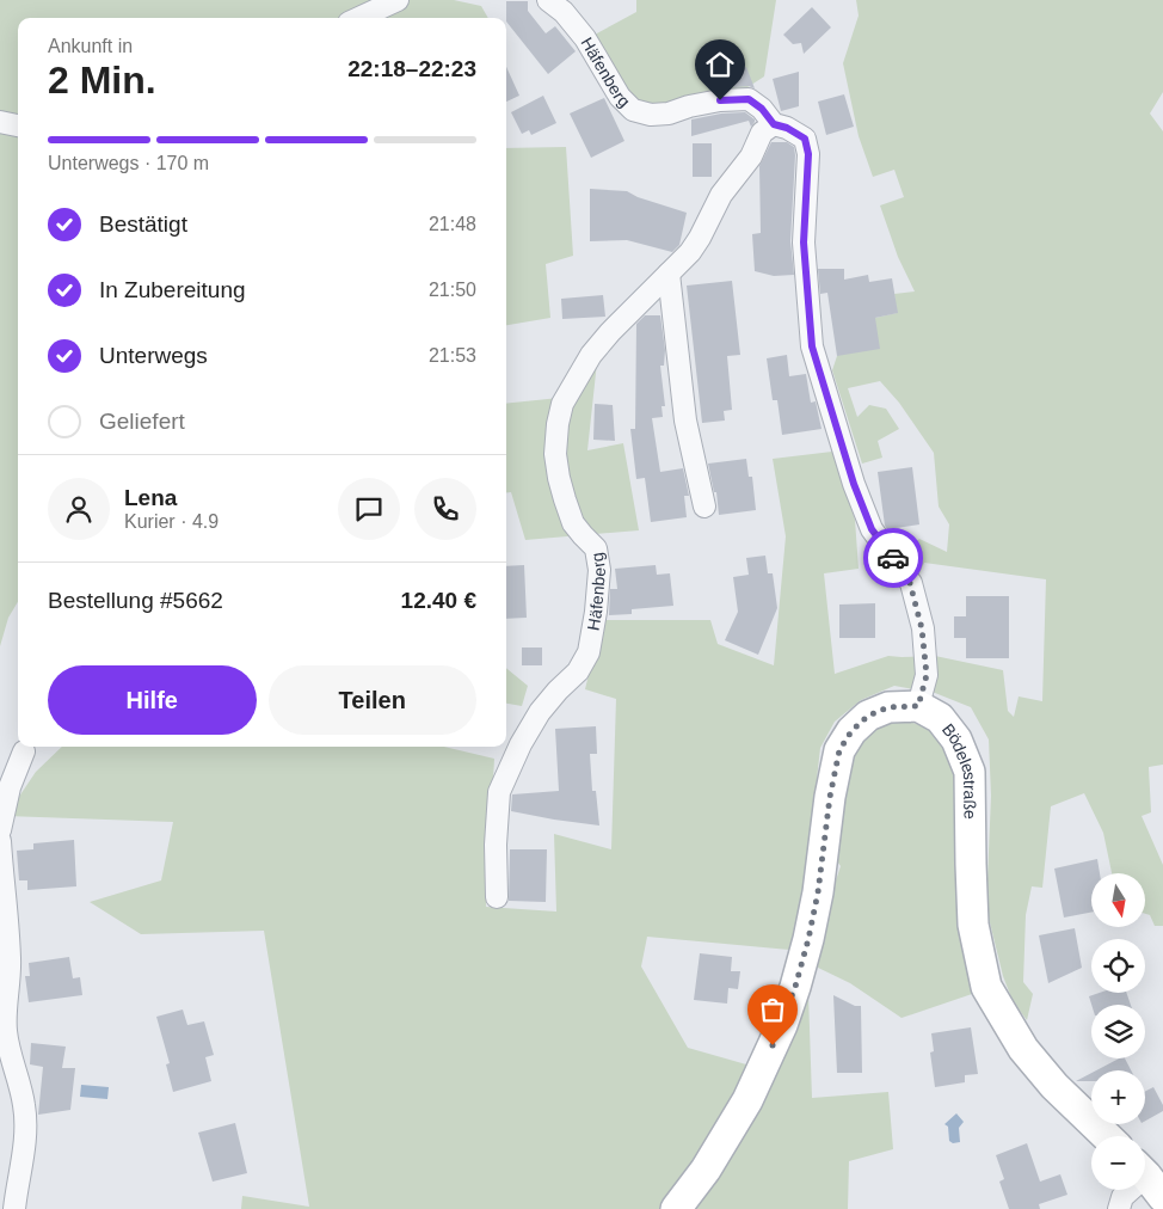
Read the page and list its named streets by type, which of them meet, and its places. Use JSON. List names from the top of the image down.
{
  "streets": {
    "main road": ["Bödelestraße"],
    "street": ["Häfenberg"]
  },
  "crossings": [
    ["Häfenberg", "Bödelestraße"]
  ],
  "north": "bottom",
  "page": {
    "heading": ["2 Min.", "Ankunft in", "22:18–22:23"],
    "panel": [
      "Lena",
      "Kurier · 4.9",
      "Bestellung #5662",
      "12.40 €"
    ],
    "bar": "Unterwegs · 170 m",
    "list": [
      ["Bestätigt", "21:48"],
      ["In Zubereitung", "21:50"],
      ["Unterwegs", "21:53"],
      "Geliefert"
    ],
    "buttons": ["Hilfe", "Teilen"],
    "map_buttons": ["+", "−"]
  }
}
